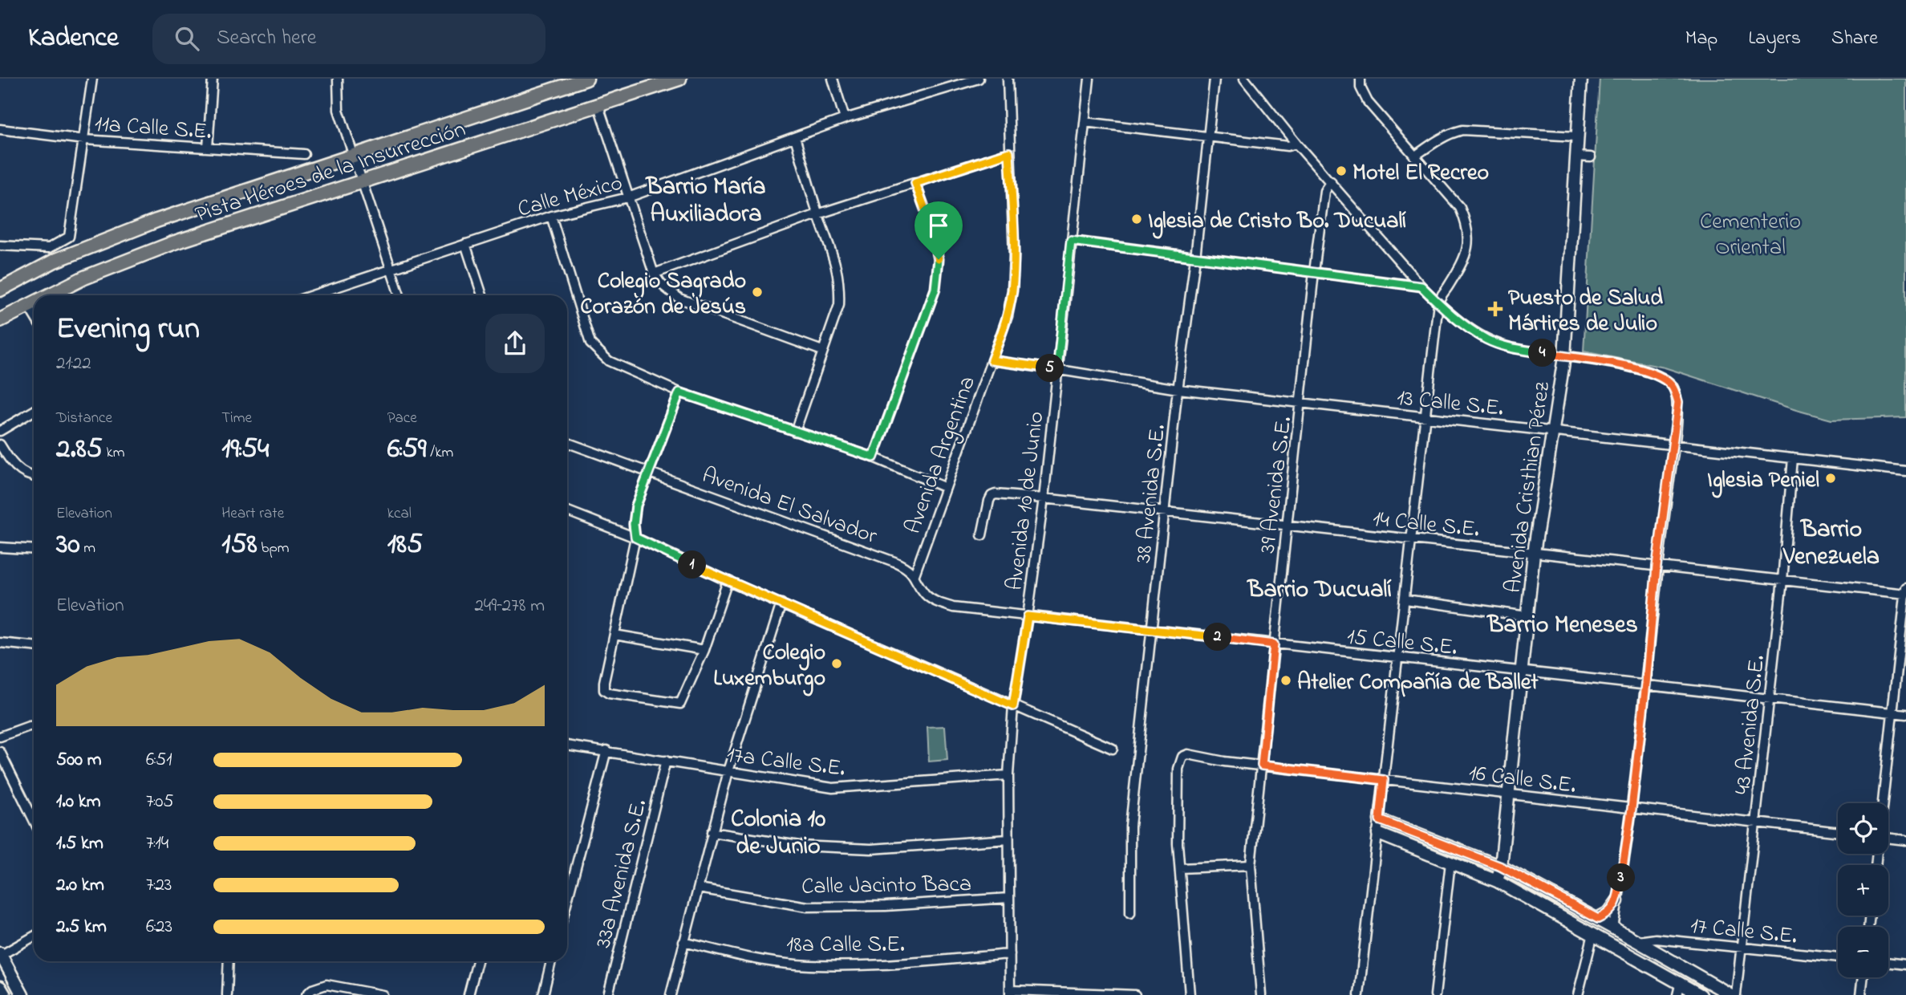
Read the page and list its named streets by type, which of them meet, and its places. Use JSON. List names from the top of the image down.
{
  "streets": {
    "main road": ["Pista Héroes de la Insurrección"],
    "street": [
      "11a Calle S.E.",
      "Calle México",
      "13 Calle S.E.",
      "Avenida Argentina",
      "39 Avenida S.E.",
      "Avenida Cristhian Pérez",
      "38 Avenida S.E.",
      "Avenida 10 de Junio",
      "Avenida El Salvador",
      "14 Calle S.E.",
      "15 Calle S.E.",
      "43 Avenida S.E.",
      "17a Calle S.E.",
      "16 Calle S.E.",
      "33a Avenida S.E.",
      "Calle Jacinto Baca",
      "17 Calle S.E.",
      "18a Calle S.E."
    ]
  },
  "crossings": [
    ["13 Calle S.E.", "Avenida Argentina"],
    ["13 Calle S.E.", "39 Avenida S.E."],
    ["13 Calle S.E.", "Avenida Cristhian Pérez"],
    ["13 Calle S.E.", "38 Avenida S.E."],
    ["13 Calle S.E.", "Avenida 10 de Junio"],
    ["13 Calle S.E.", "43 Avenida S.E."],
    ["Avenida Argentina", "Avenida El Salvador"],
    ["39 Avenida S.E.", "14 Calle S.E."],
    ["39 Avenida S.E.", "15 Calle S.E."],
    ["39 Avenida S.E.", "16 Calle S.E."],
    ["Avenida Cristhian Pérez", "14 Calle S.E."],
    ["Avenida Cristhian Pérez", "15 Calle S.E."],
    ["Avenida Cristhian Pérez", "16 Calle S.E."],
    ["38 Avenida S.E.", "14 Calle S.E."],
    ["38 Avenida S.E.", "15 Calle S.E."],
    ["Avenida 10 de Junio", "Avenida El Salvador"],
    ["Avenida 10 de Junio", "14 Calle S.E."],
    ["Avenida 10 de Junio", "15 Calle S.E."],
    ["Avenida 10 de Junio", "17a Calle S.E."],
    ["Avenida 10 de Junio", "Calle Jacinto Baca"],
    ["Avenida 10 de Junio", "18a Calle S.E."],
    ["Avenida El Salvador", "15 Calle S.E."],
    ["14 Calle S.E.", "43 Avenida S.E."],
    ["15 Calle S.E.", "43 Avenida S.E."],
    ["43 Avenida S.E.", "16 Calle S.E."],
    ["43 Avenida S.E.", "17 Calle S.E."],
    ["17a Calle S.E.", "33a Avenida S.E."]
  ],
  "districts": [
    "Barrio María Auxiliadora",
    "Barrio Venezuela",
    "Barrio Ducualí",
    "Barrio Meneses",
    "Colonia 10 de Junio"
  ],
  "parks": ["Cementerio Oriental"],
  "places": {
    "other": [
      "Motel El Recreo",
      "Iglesia de Cristo Bo. Ducualí",
      "Colegio Sagrado Corazón de Jesús",
      "Iglesia Peniel",
      "Colegio Luxemburgo",
      "Atelier Compañía de Ballet"
    ],
    "health": ["Puesto de Salud Mártires de Julio"]
  },
  "page": {
    "header": "Kadence",
    "search": "Search here",
    "nav": ["Map", "Layers", "Share"],
    "heading": ["Evening run", "21:22"],
    "pins": [
      "4",
      "5",
      "1",
      "2",
      "3"
    ],
    "stats": [
      ["Distance", "2.85 km"],
      ["Time", "19:54"],
      ["Pace", "6:59 /km"],
      ["Elevation", "30 m"],
      ["Heart rate", "158 bpm"],
      ["kcal", "185"]
    ],
    "chart": ["Elevation", "249–278 m"],
    "list": [
      {
        "name": "500 m",
        "note": "6:51"
      },
      {
        "name": "1.0 km",
        "note": "7:05"
      },
      {
        "name": "1.5 km",
        "note": "7:14"
      },
      {
        "name": "2.0 km",
        "note": "7:23"
      },
      {
        "name": "2.5 km",
        "note": "6:23"
      }
    ],
    "map_buttons": ["+", "−"]
  }
}
